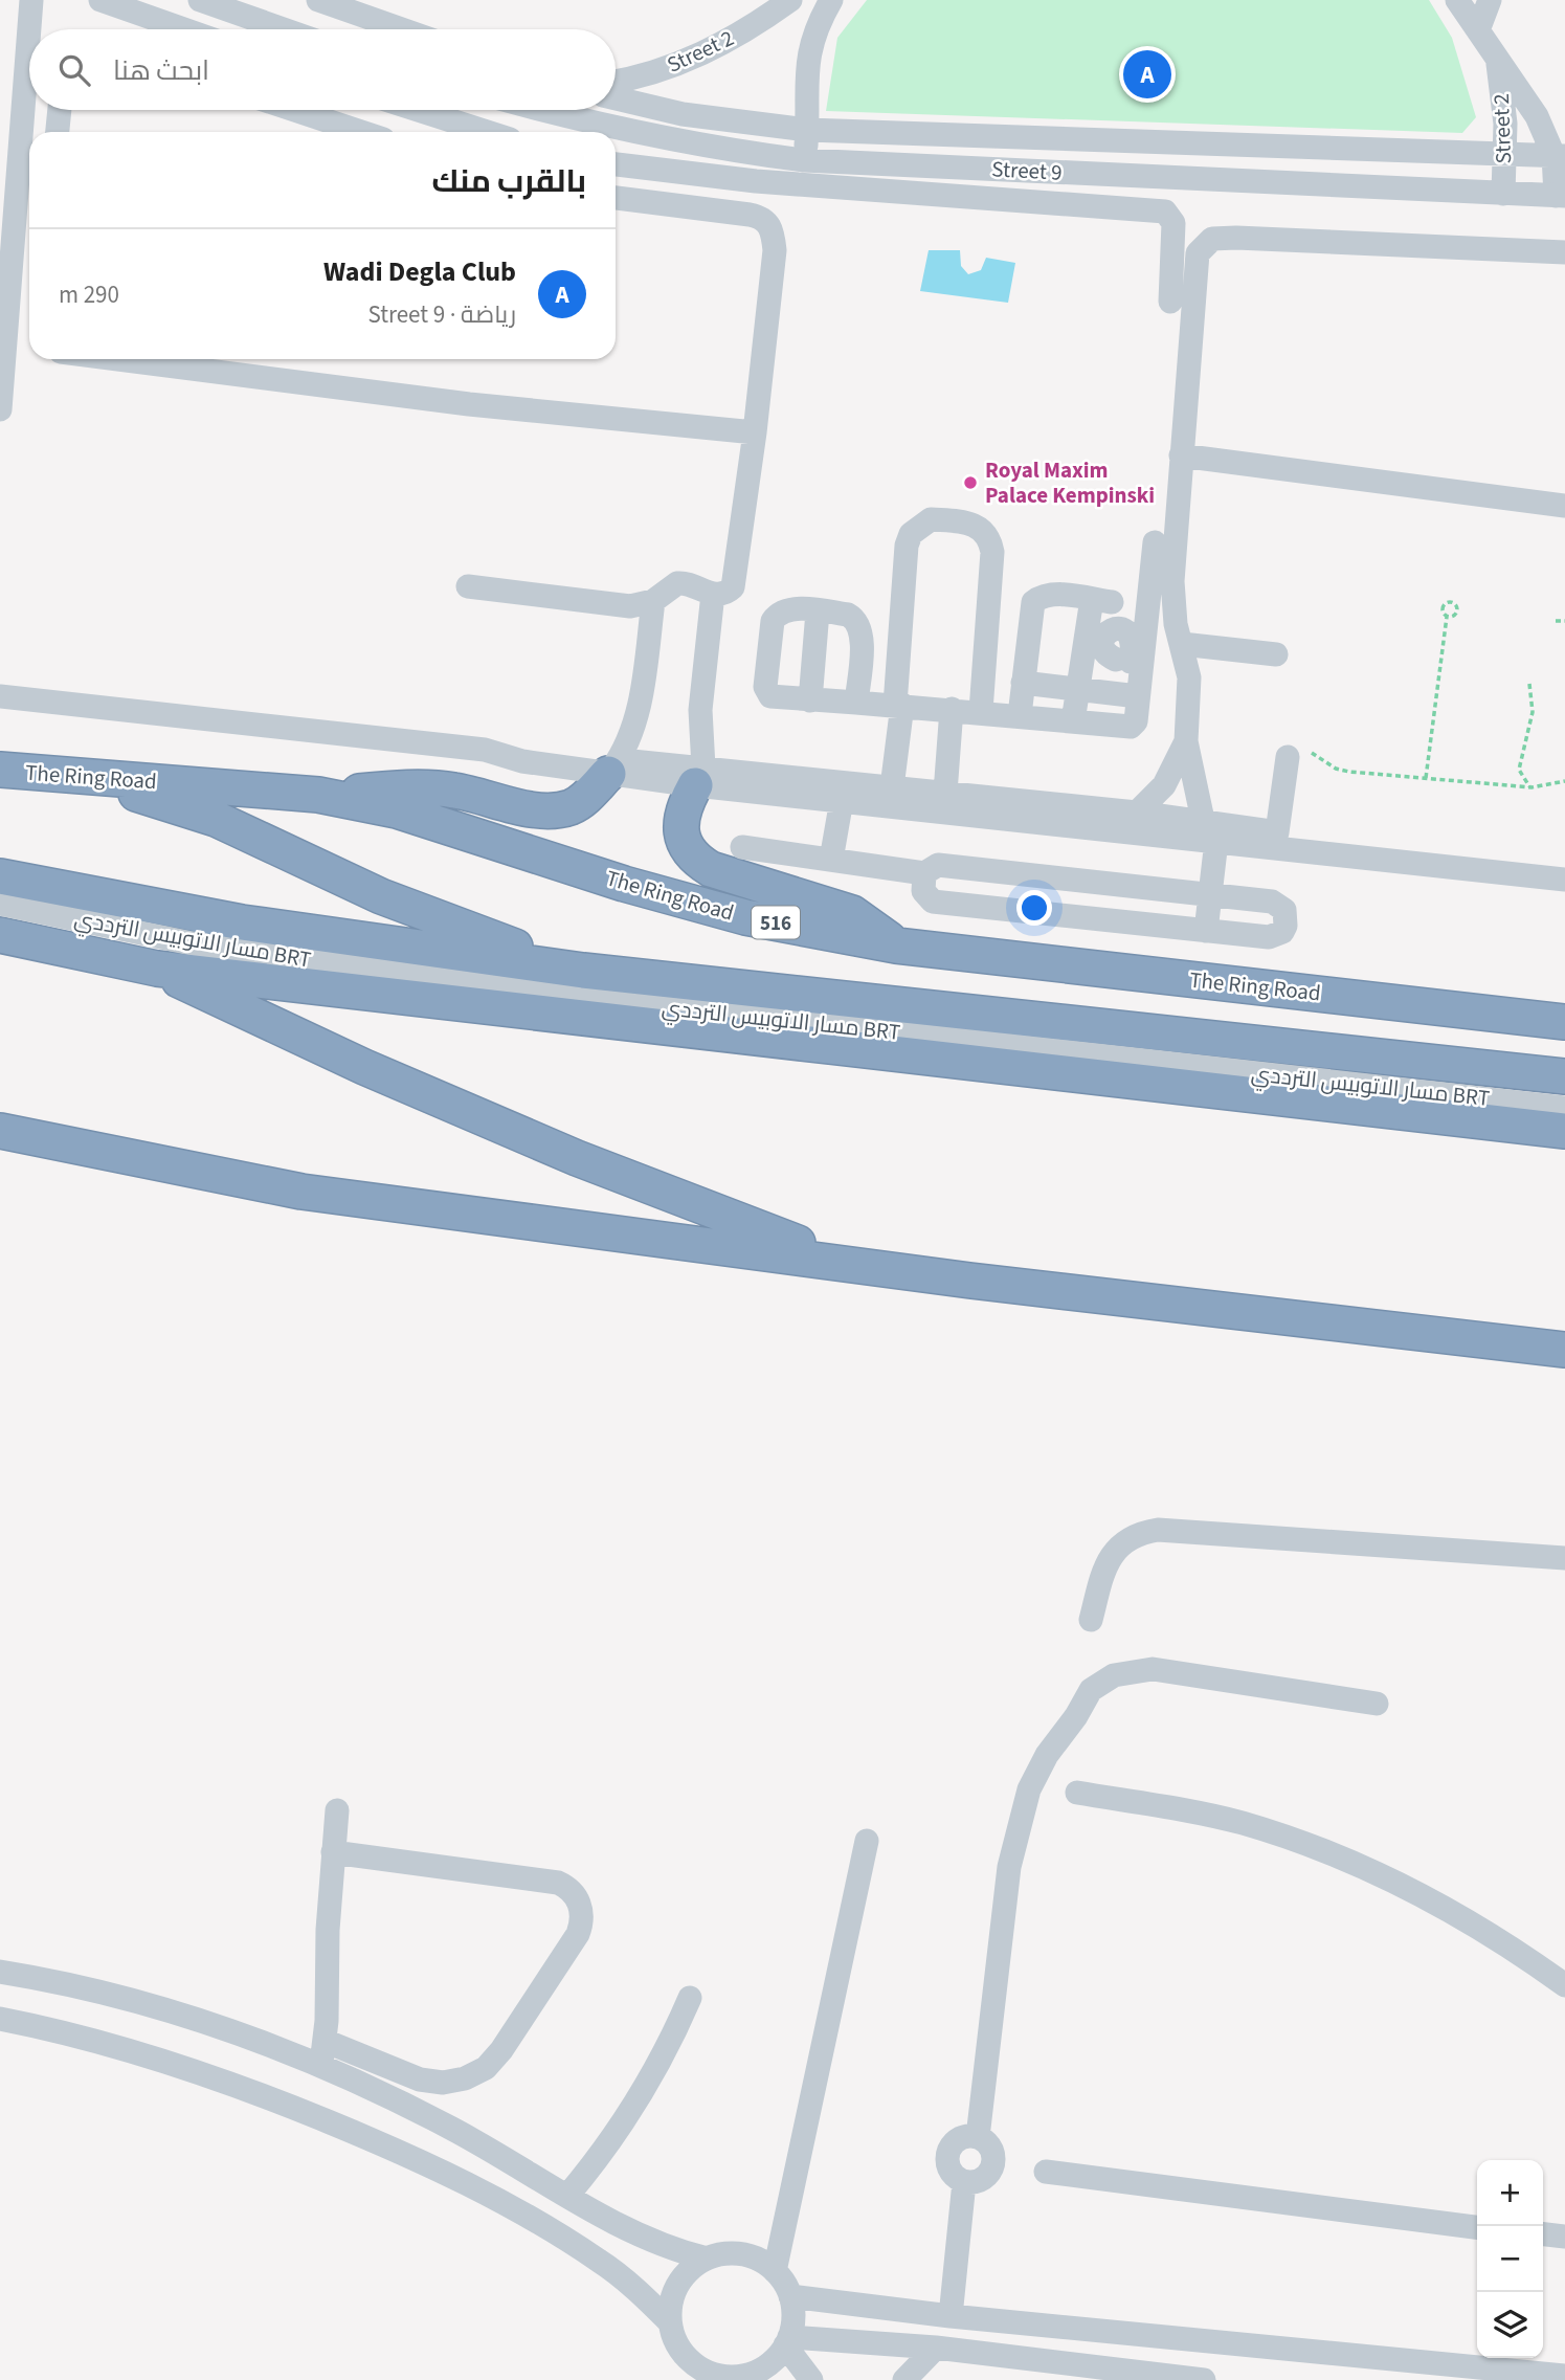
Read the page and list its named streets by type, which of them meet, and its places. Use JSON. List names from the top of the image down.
{
  "streets": {
    "highway": ["The Ring Road", "516"],
    "street": ["Street 2", "Street 9", "مسار الاتوبيس الترددي BRT"]
  },
  "crossings": [
    ["Street 2", "Street 9"],
    ["The Ring Road", "516"]
  ],
  "places": ["Royal Maxim Palace Kempinski"],
  "page": {
    "search": "ابحث هنا",
    "pins": "A",
    "heading": "بالقرب منك",
    "list": [
      {
        "mark": "A",
        "name": "Wadi Degla Club",
        "note": "رياضة · Street 9",
        "value": "290 m"
      }
    ],
    "map_buttons": ["+", "−"]
  }
}
